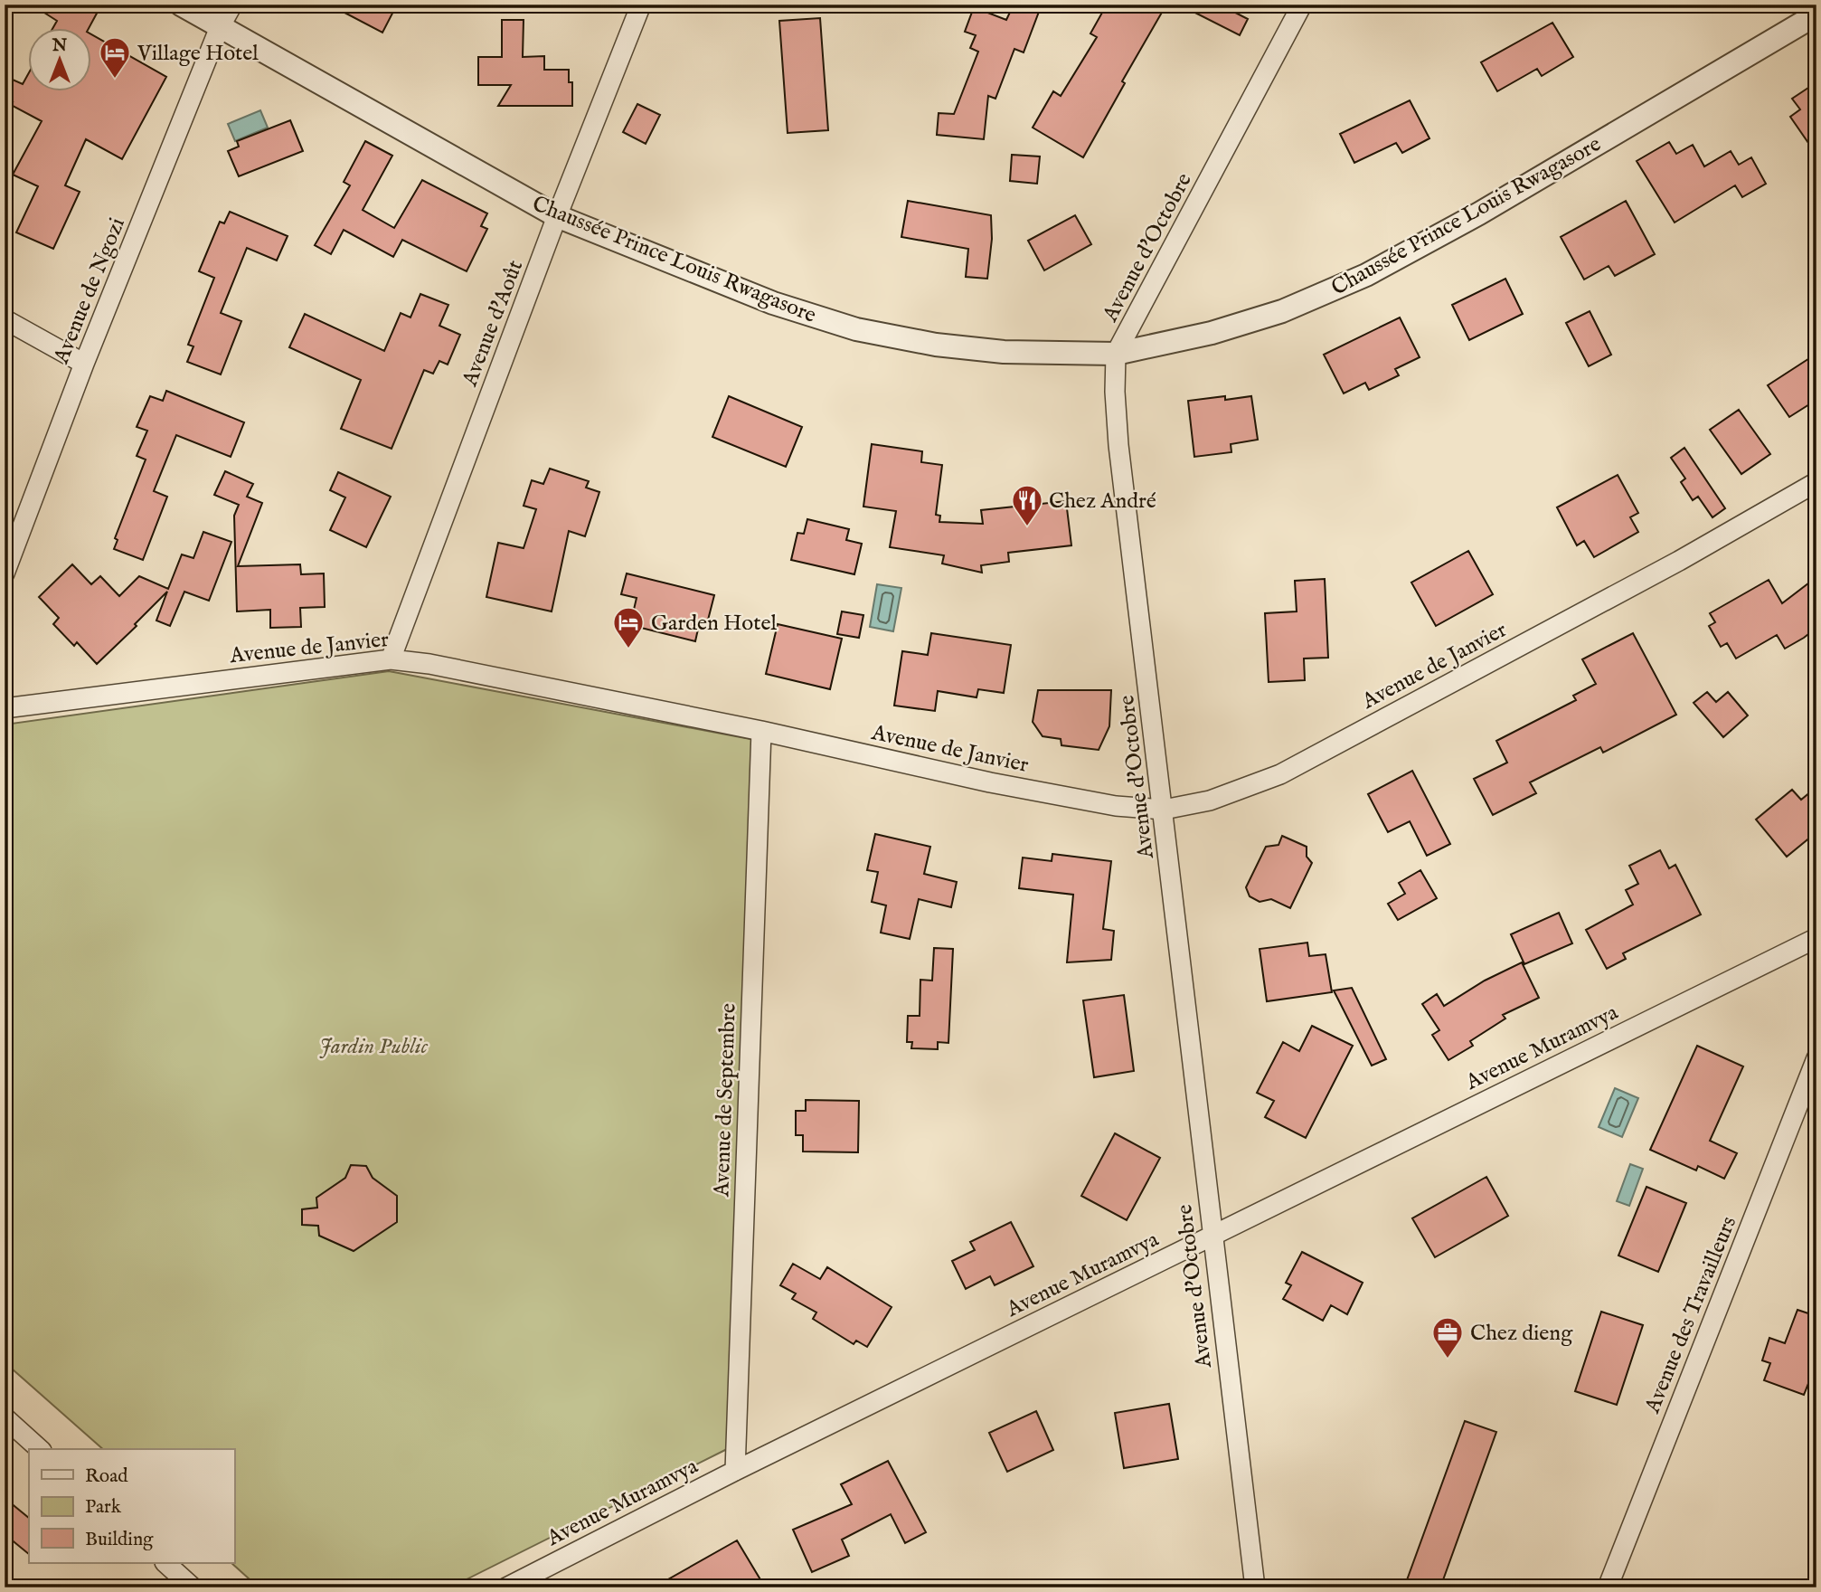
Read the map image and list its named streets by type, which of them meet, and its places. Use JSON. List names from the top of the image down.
{
  "streets": {
    "street": [
      "Chaussée Prince Louis Rwagasore",
      "Avenue d'Octobre",
      "Avenue de Ngozi",
      "Avenue d'Août",
      "Avenue de Janvier",
      "Avenue Muramvya",
      "Avenue de Septembre",
      "Avenue des Travailleurs"
    ]
  },
  "crossings": [
    ["Chaussée Prince Louis Rwagasore", "Avenue d'Octobre"],
    ["Chaussée Prince Louis Rwagasore", "Avenue de Ngozi"],
    ["Chaussée Prince Louis Rwagasore", "Avenue d'Août"],
    ["Avenue d'Octobre", "Avenue de Janvier"],
    ["Avenue d'Octobre", "Avenue Muramvya"],
    ["Avenue d'Août", "Avenue de Janvier"],
    ["Avenue de Janvier", "Avenue de Septembre"],
    ["Avenue Muramvya", "Avenue de Septembre"]
  ],
  "parks": ["Jardin Public"],
  "places": {
    "hotel": ["Village Hotel", "Garden Hotel"],
    "restaurant": ["Chez André"],
    "office": ["Chez dieng"]
  },
  "legend": ["Road", "Park", "Building"],
  "north": "top"
}
